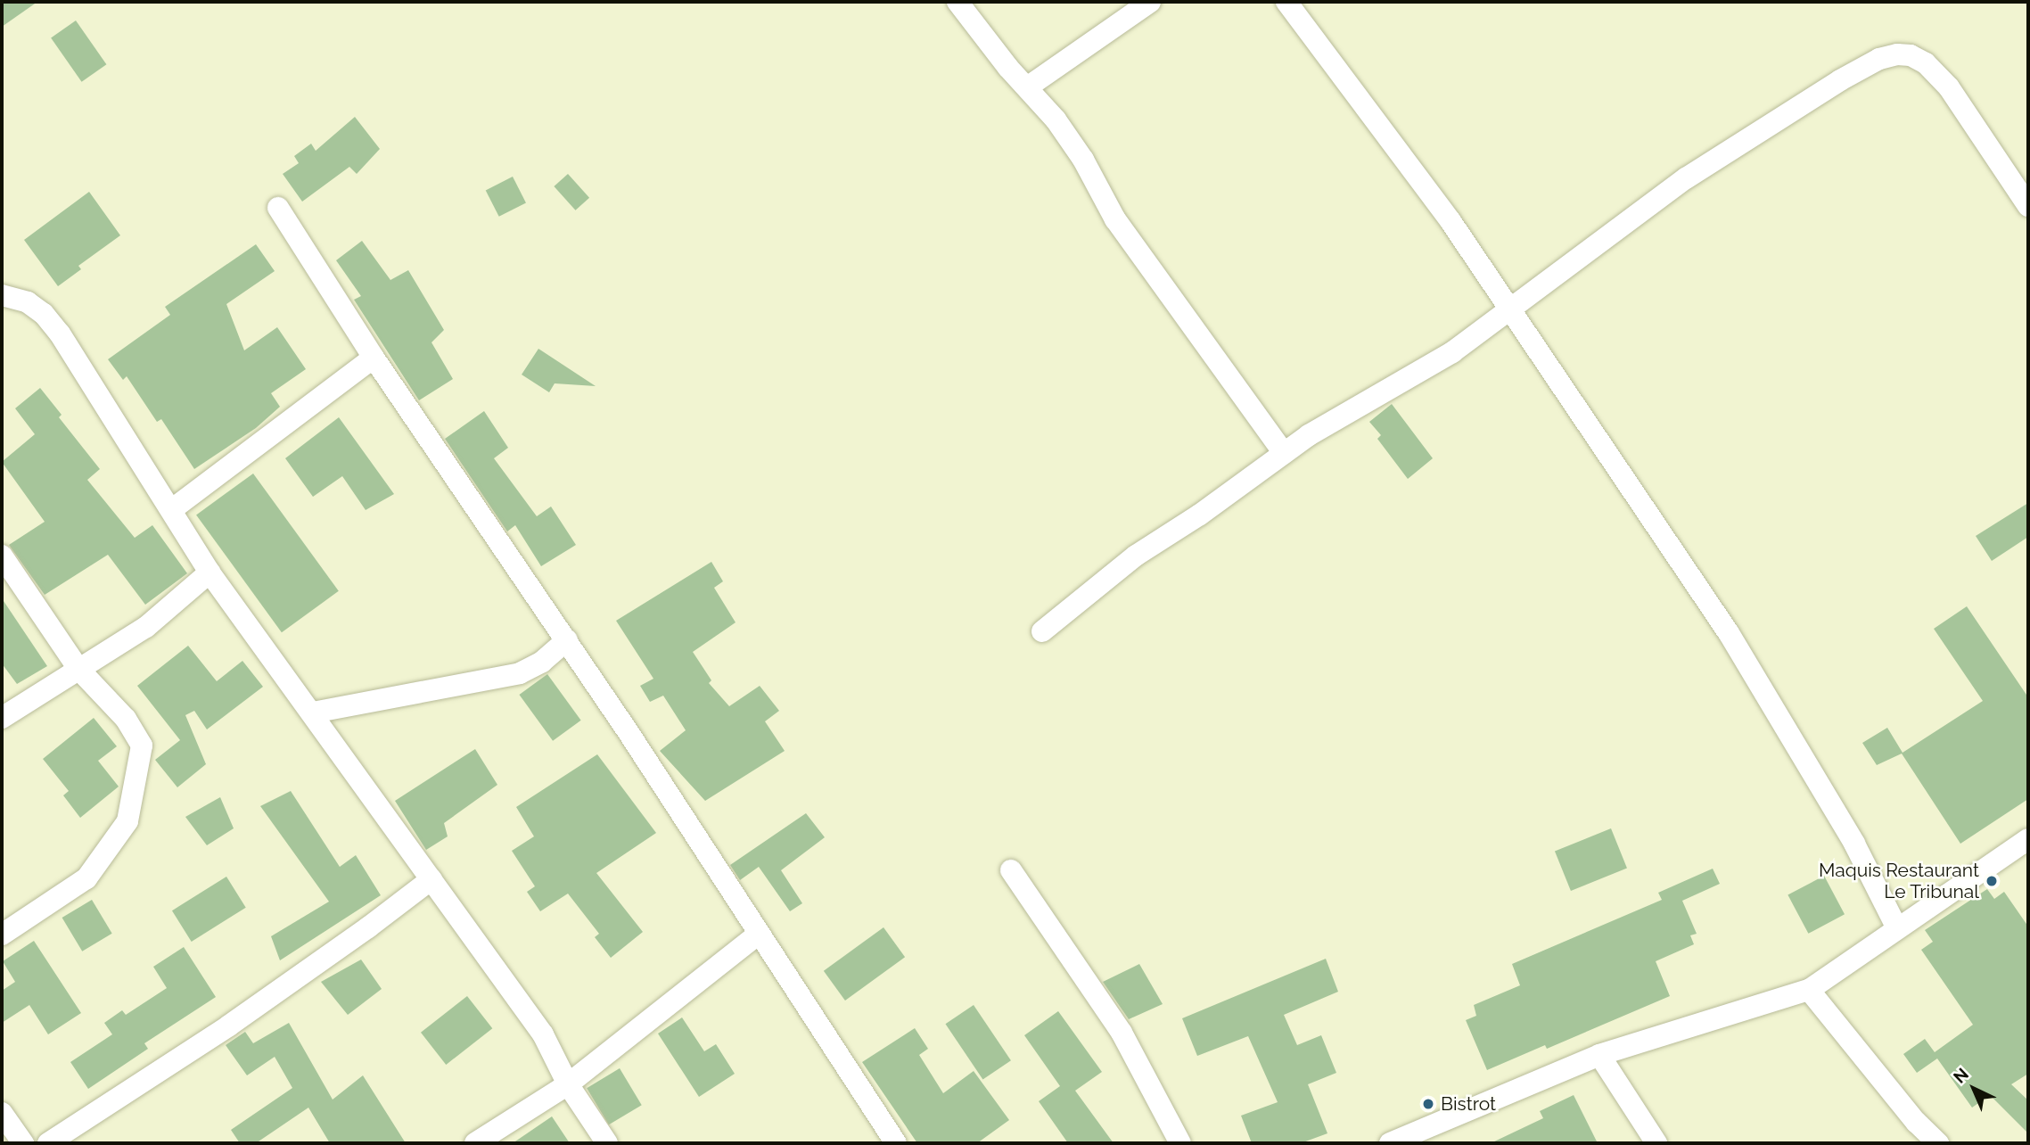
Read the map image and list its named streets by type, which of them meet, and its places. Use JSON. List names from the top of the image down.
{
  "places": ["Maquis Restaurant Le Tribunal", "Bistrot"],
  "north": "top left"
}
